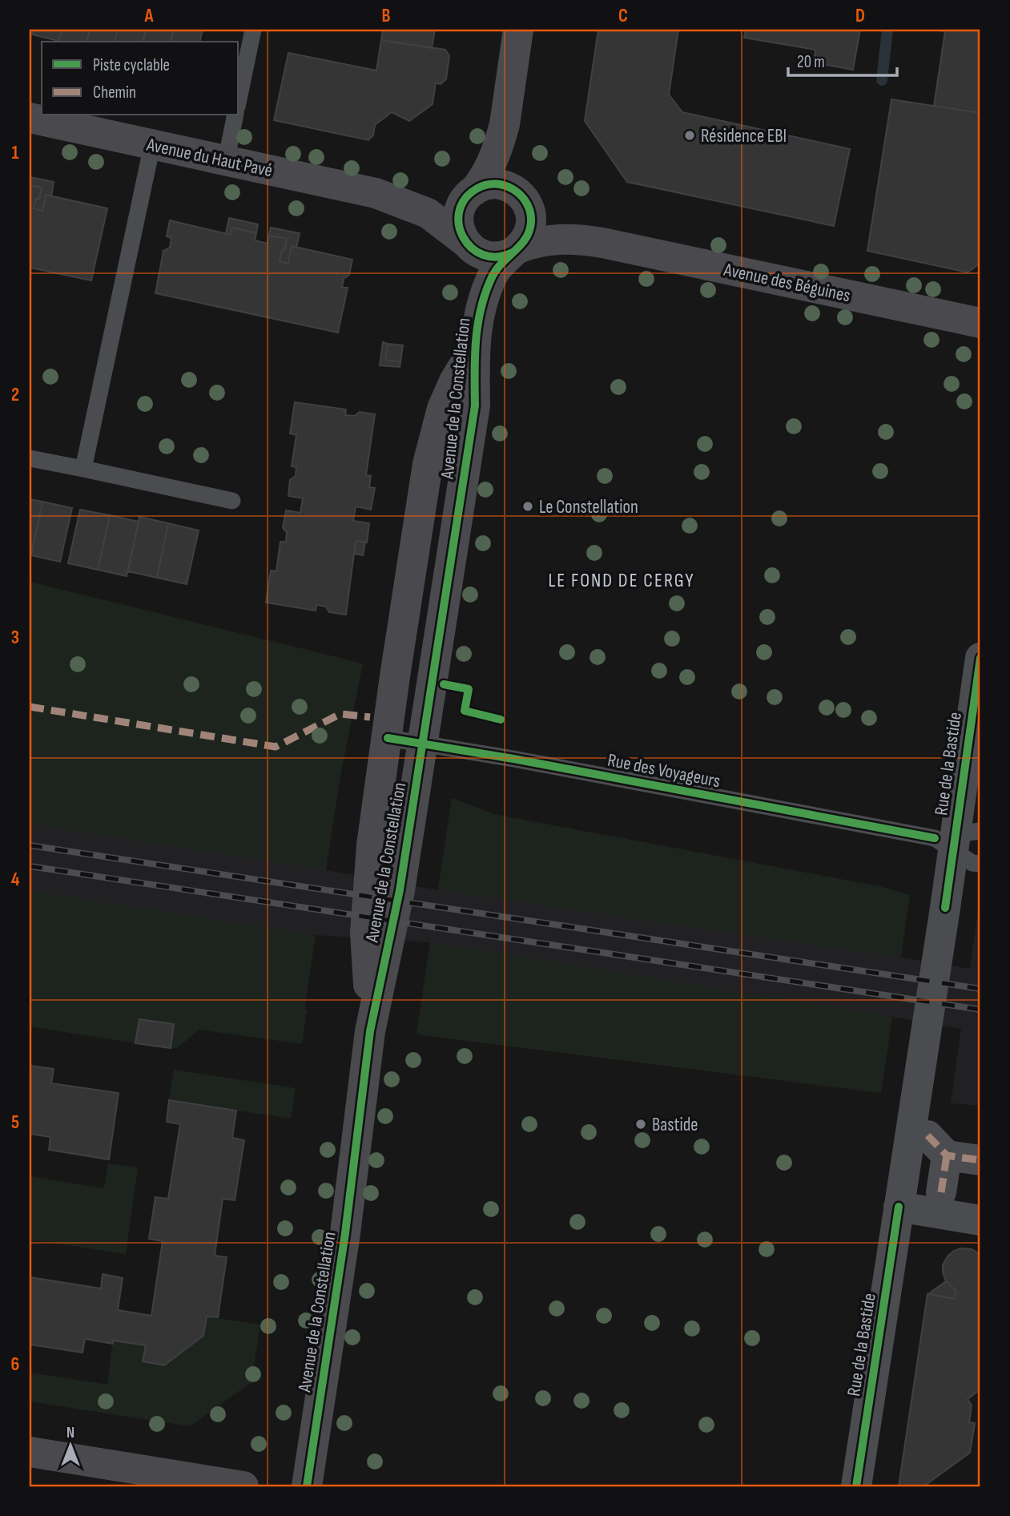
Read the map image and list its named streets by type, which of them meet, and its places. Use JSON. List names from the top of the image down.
{
  "streets": {
    "street": [
      "Avenue du Haut Pavé",
      "Avenue des Béguines",
      "Avenue de la Constellation",
      "Rue de la Bastide"
    ],
    "lane": ["Rue des Voyageurs"]
  },
  "crossings": [
    ["Avenue du Haut Pavé", "Avenue des Béguines"],
    ["Avenue du Haut Pavé", "Avenue de la Constellation"],
    ["Avenue des Béguines", "Avenue de la Constellation"],
    ["Avenue de la Constellation", "Rue des Voyageurs"],
    ["Rue de la Bastide", "Rue des Voyageurs"]
  ],
  "districts": ["LE FOND DE CERGY"],
  "places": ["Résidence EBI", "Le Constellation", "Bastide"],
  "legend": ["Piste cyclable", "Chemin"],
  "scale_bar": "20 m",
  "north": "top",
  "grid": {
    "columns": [
      "A",
      "B",
      "C",
      "D"
    ],
    "rows": [
      "1",
      "2",
      "3",
      "4",
      "5",
      "6"
    ]
  }
}
